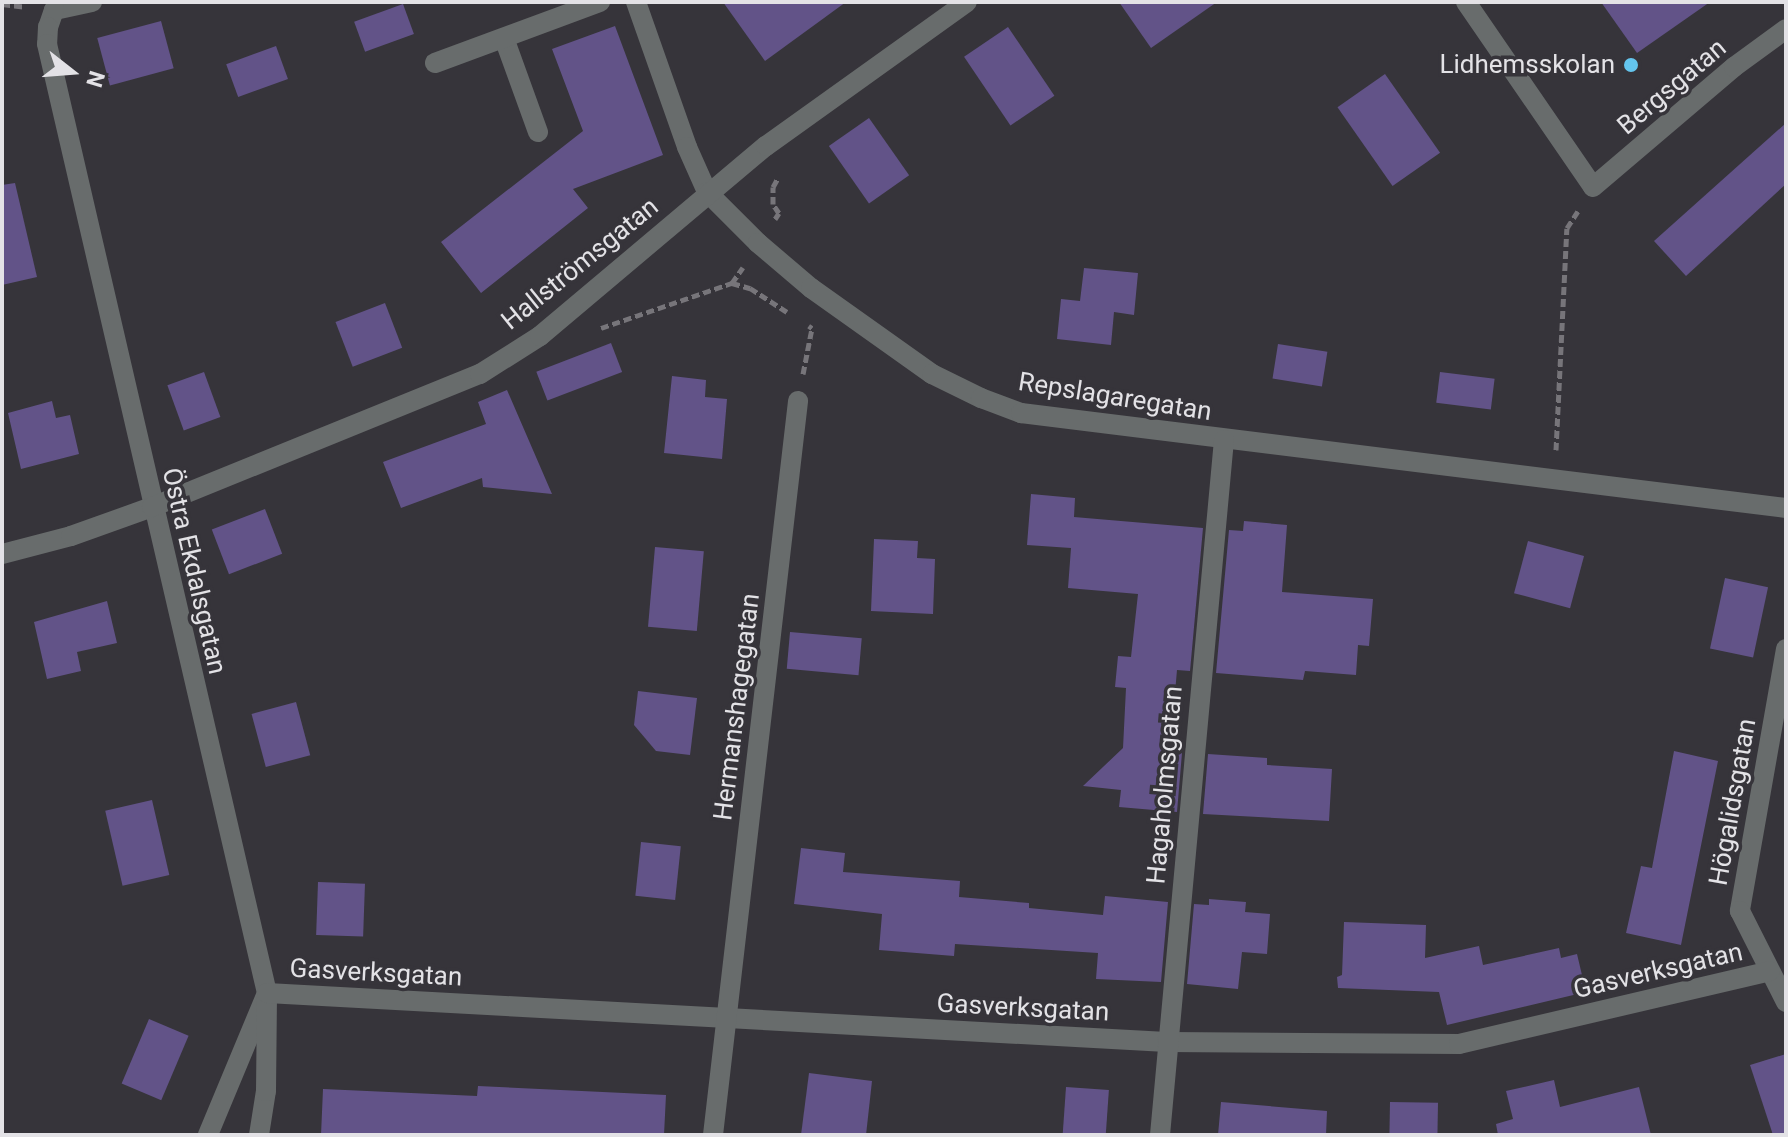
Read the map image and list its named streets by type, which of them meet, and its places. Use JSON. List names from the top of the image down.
{
  "streets": {
    "street": [
      "Bergsgatan",
      "Hallströmsgatan",
      "Repslagaregatan",
      "Östra Ekdalsgatan",
      "Hermanshagegatan",
      "Hagaholmsgatan",
      "Högalidsgatan",
      "Gasverksgatan"
    ]
  },
  "crossings": [
    ["Hallströmsgatan", "Repslagaregatan"],
    ["Hallströmsgatan", "Östra Ekdalsgatan"],
    ["Repslagaregatan", "Hagaholmsgatan"],
    ["Östra Ekdalsgatan", "Gasverksgatan"],
    ["Hermanshagegatan", "Gasverksgatan"],
    ["Hagaholmsgatan", "Gasverksgatan"],
    ["Högalidsgatan", "Gasverksgatan"]
  ],
  "places": ["Lidhemsskolan"],
  "north": "right"
}
